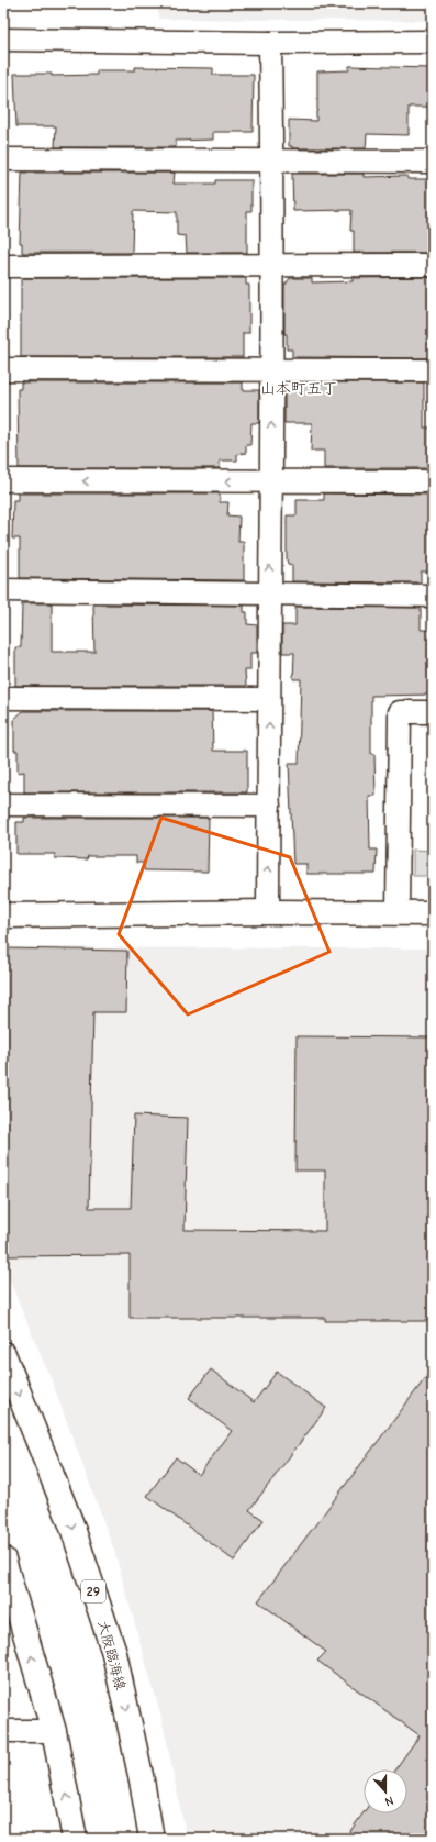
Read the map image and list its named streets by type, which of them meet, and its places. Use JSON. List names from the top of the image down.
{
  "streets": {
    "main road": ["29", "大阪臨海線"]
  },
  "districts": ["山本町五丁"],
  "north": "bottom"
}
